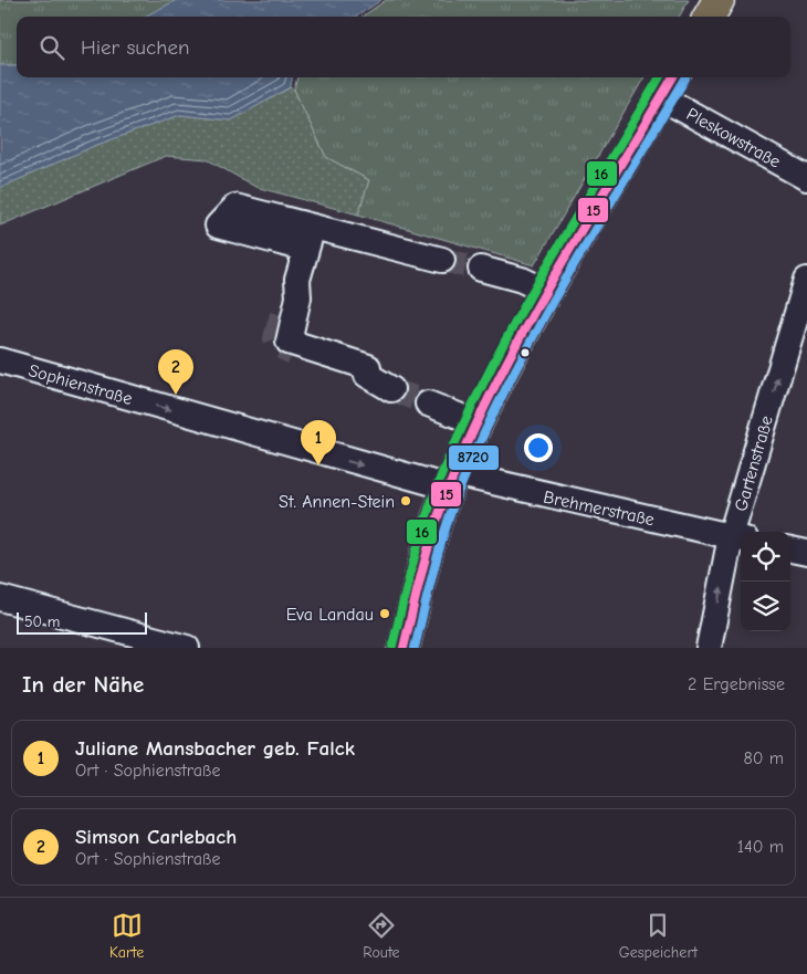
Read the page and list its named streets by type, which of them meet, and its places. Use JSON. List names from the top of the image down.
{
  "streets": {
    "street": [
      "Pleskowstraße",
      "Sophienstraße",
      "Gartenstraße",
      "Brehmerstraße"
    ]
  },
  "crossings": [
    ["Sophienstraße", "Brehmerstraße"],
    ["Gartenstraße", "Brehmerstraße"]
  ],
  "one_way": ["Gartenstraße"],
  "places": ["St. Annen-Stein", "Eva Landau"],
  "lines": ["transit line 15", "transit line 16", "transit line 8720"],
  "scale_bar": "50 m",
  "page": {
    "search": "Hier suchen",
    "pins": ["2", "1"],
    "scale": "50 m",
    "heading": ["In der Nähe", "2 Ergebnisse"],
    "list": [
      {
        "mark": "1",
        "name": "Juliane Mansbacher geb. Falck",
        "note": "Ort · Sophienstraße",
        "value": "80 m"
      },
      {
        "mark": "2",
        "name": "Simson Carlebach",
        "note": "Ort · Sophienstraße",
        "value": "140 m"
      }
    ],
    "nav": ["Karte", "Route", "Gespeichert"]
  }
}
